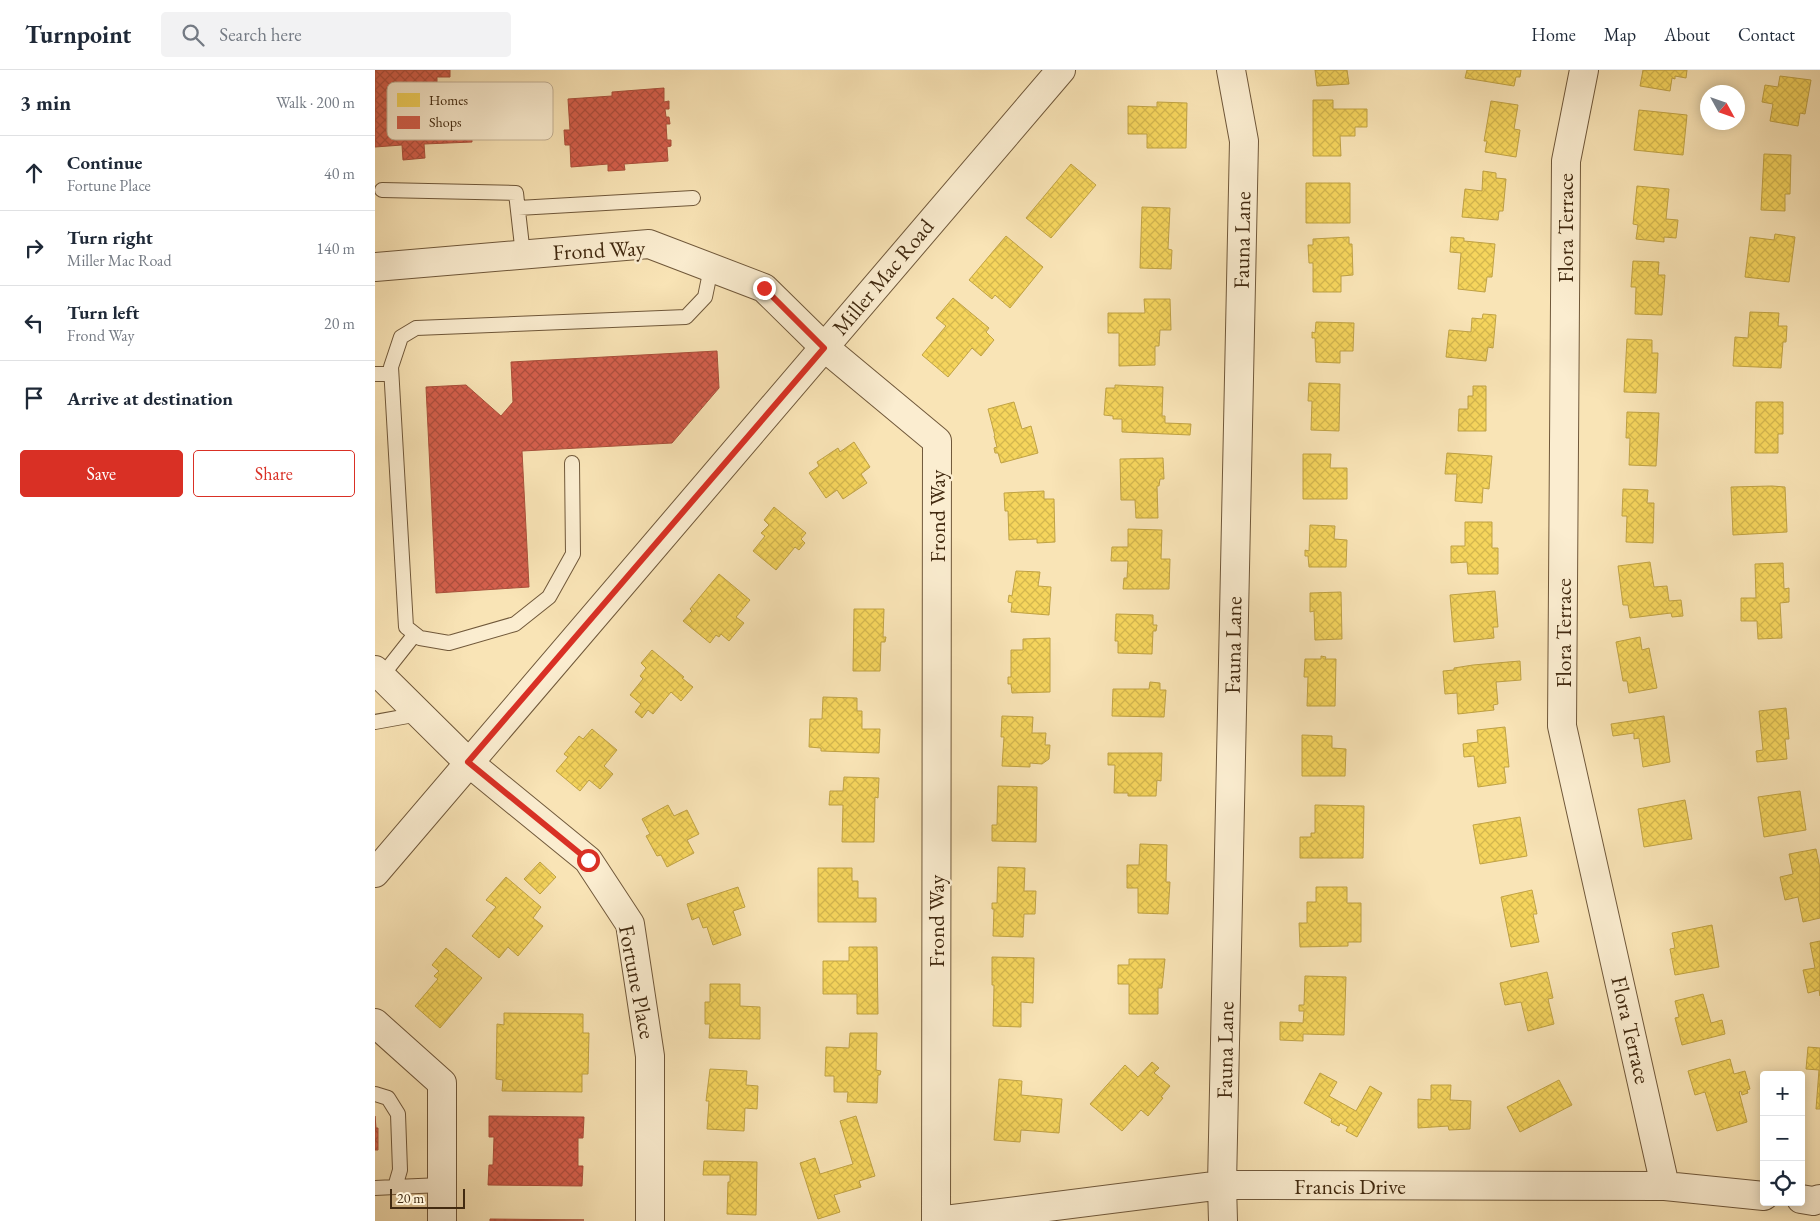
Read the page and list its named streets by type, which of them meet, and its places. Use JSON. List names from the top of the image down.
{
  "streets": {
    "street": [
      "Flora Terrace",
      "Fauna Lane",
      "Frond Way",
      "Miller Mac Road",
      "Fortune Place",
      "Francis Drive"
    ]
  },
  "crossings": [
    ["Flora Terrace", "Francis Drive"],
    ["Fauna Lane", "Francis Drive"],
    ["Frond Way", "Miller Mac Road"],
    ["Frond Way", "Francis Drive"],
    ["Miller Mac Road", "Fortune Place"]
  ],
  "legend": ["Homes", "Shops"],
  "scale_bar": "20 m",
  "north": "bottom right",
  "page": {
    "header": "Turnpoint",
    "search": "Search here",
    "nav": [
      "Home",
      "Map",
      "About",
      "Contact"
    ],
    "heading": ["3 min", "Walk · 200 m"],
    "list": [
      ["Continue", "Fortune Place", "40 m"],
      ["Turn right", "Miller Mac Road", "140 m"],
      ["Turn left", "Frond Way", "20 m"],
      "Arrive at destination"
    ],
    "buttons": ["Save", "Share"],
    "map_buttons": ["+", "−"],
    "scale": "20 m"
  }
}
